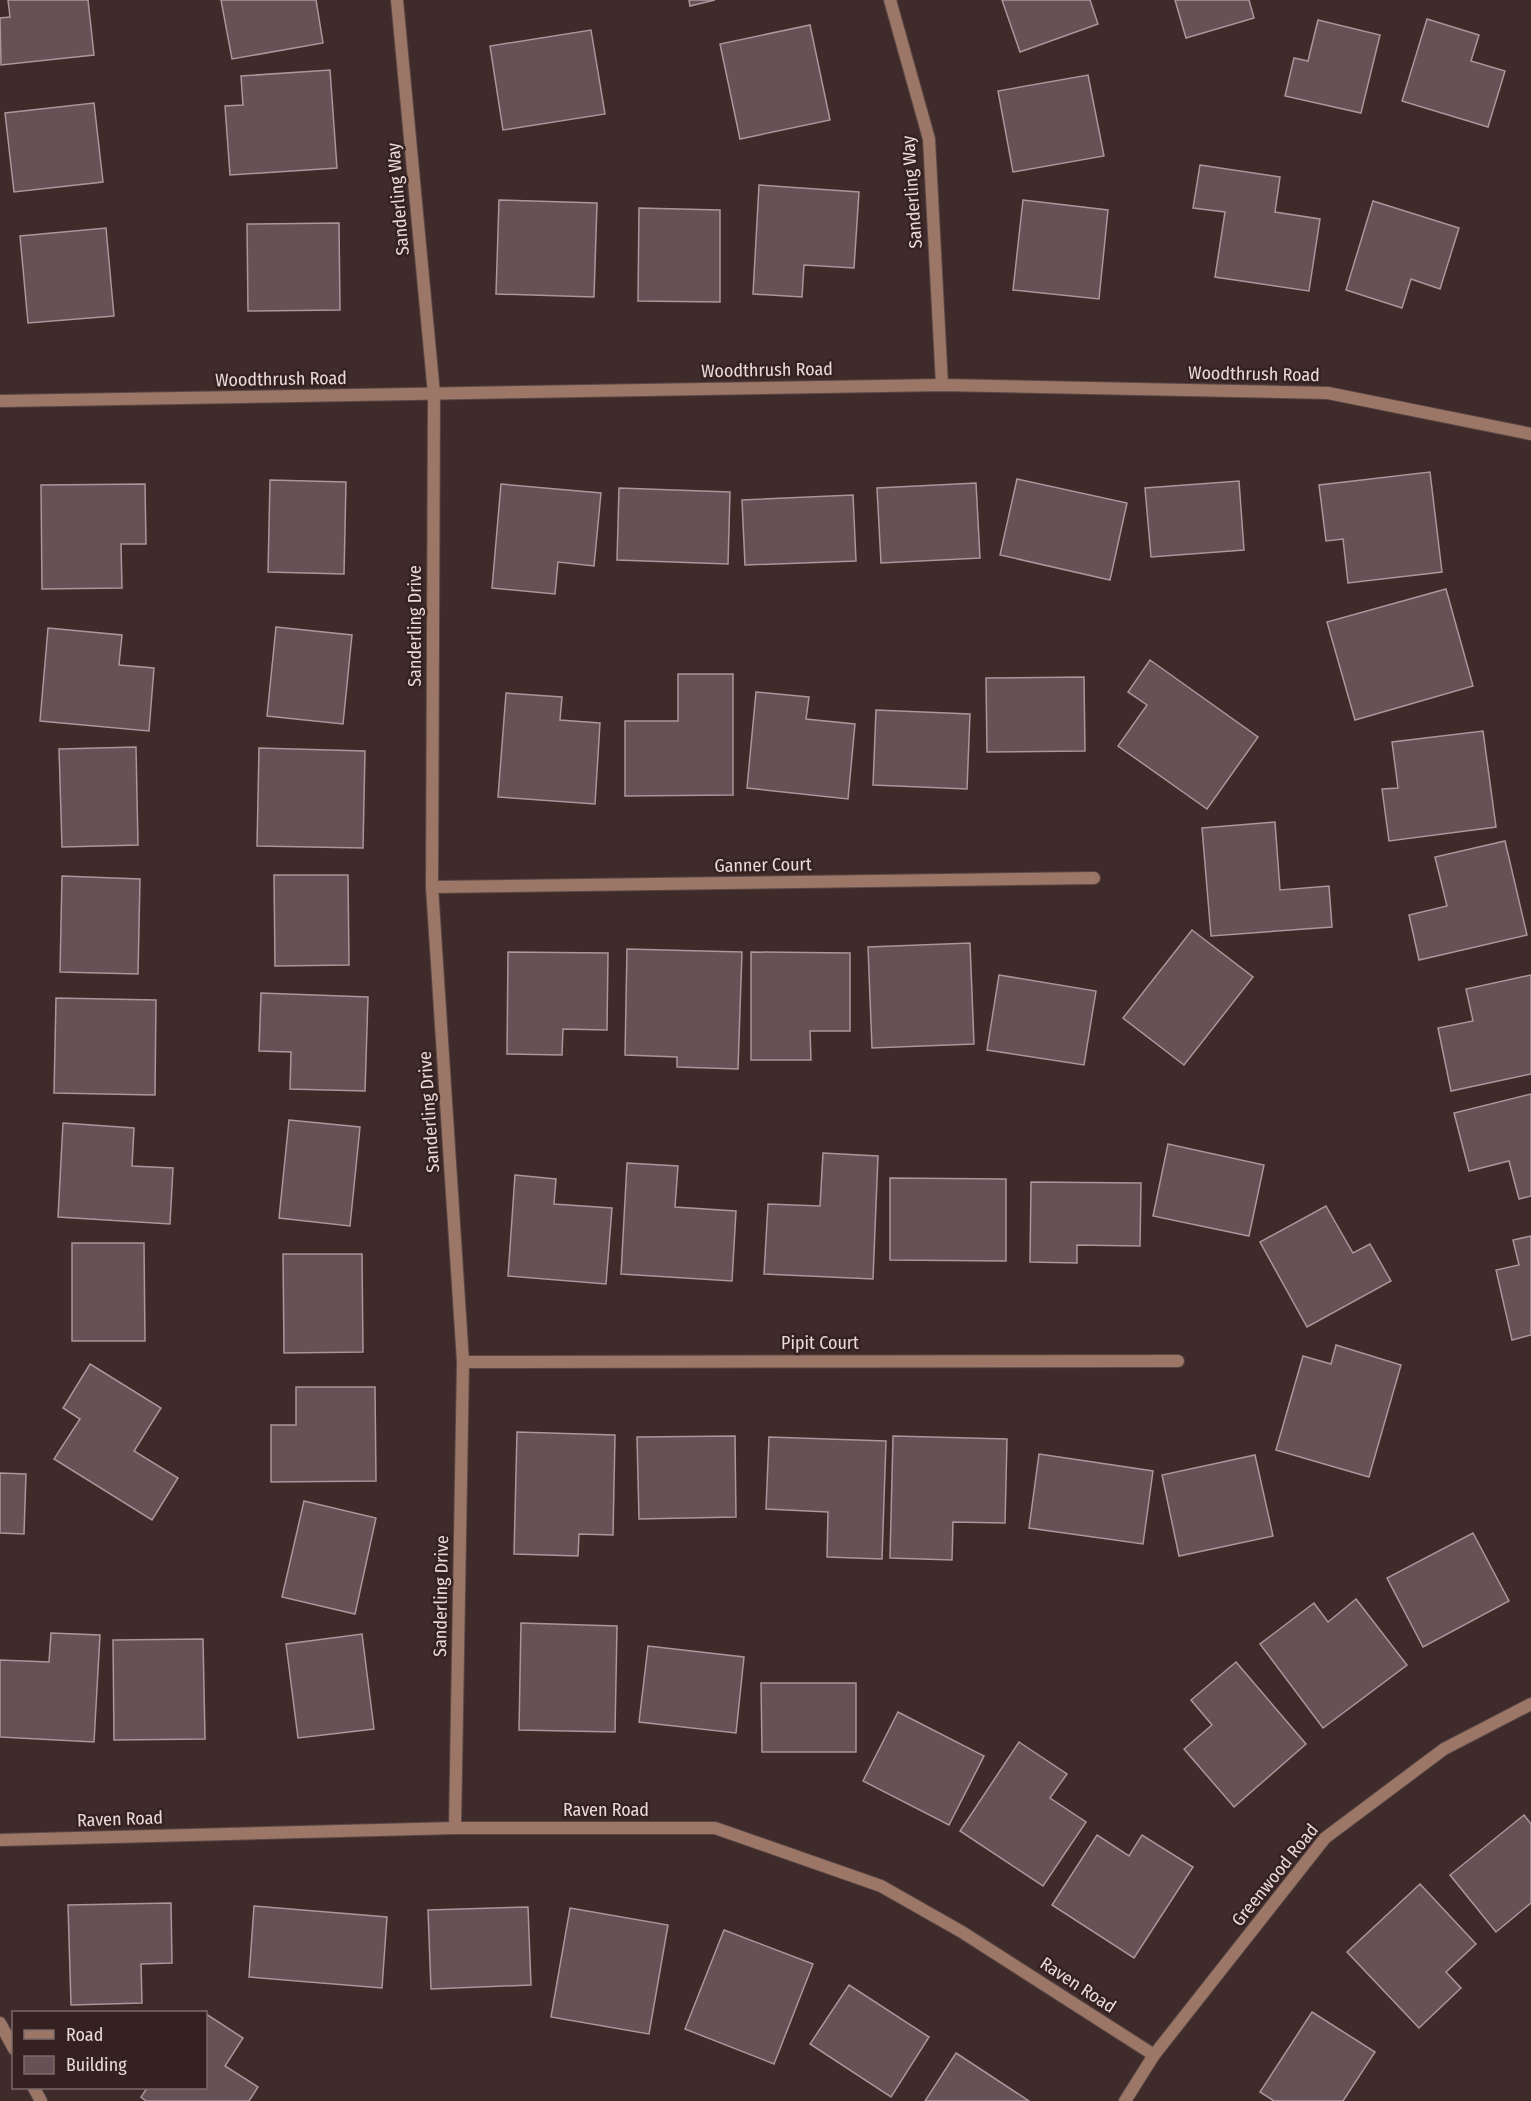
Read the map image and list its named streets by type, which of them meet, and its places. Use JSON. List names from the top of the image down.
{
  "streets": {
    "street": [
      "Sanderling Way",
      "Woodthrush Road",
      "Sanderling Drive",
      "Ganner Court",
      "Pipit Court",
      "Raven Road",
      "Greenwood Road"
    ]
  },
  "crossings": [
    ["Sanderling Way", "Woodthrush Road"],
    ["Sanderling Way", "Sanderling Drive"],
    ["Woodthrush Road", "Sanderling Drive"],
    ["Sanderling Drive", "Ganner Court"],
    ["Sanderling Drive", "Pipit Court"],
    ["Sanderling Drive", "Raven Road"],
    ["Raven Road", "Greenwood Road"]
  ],
  "legend": ["Road", "Building"]
}
